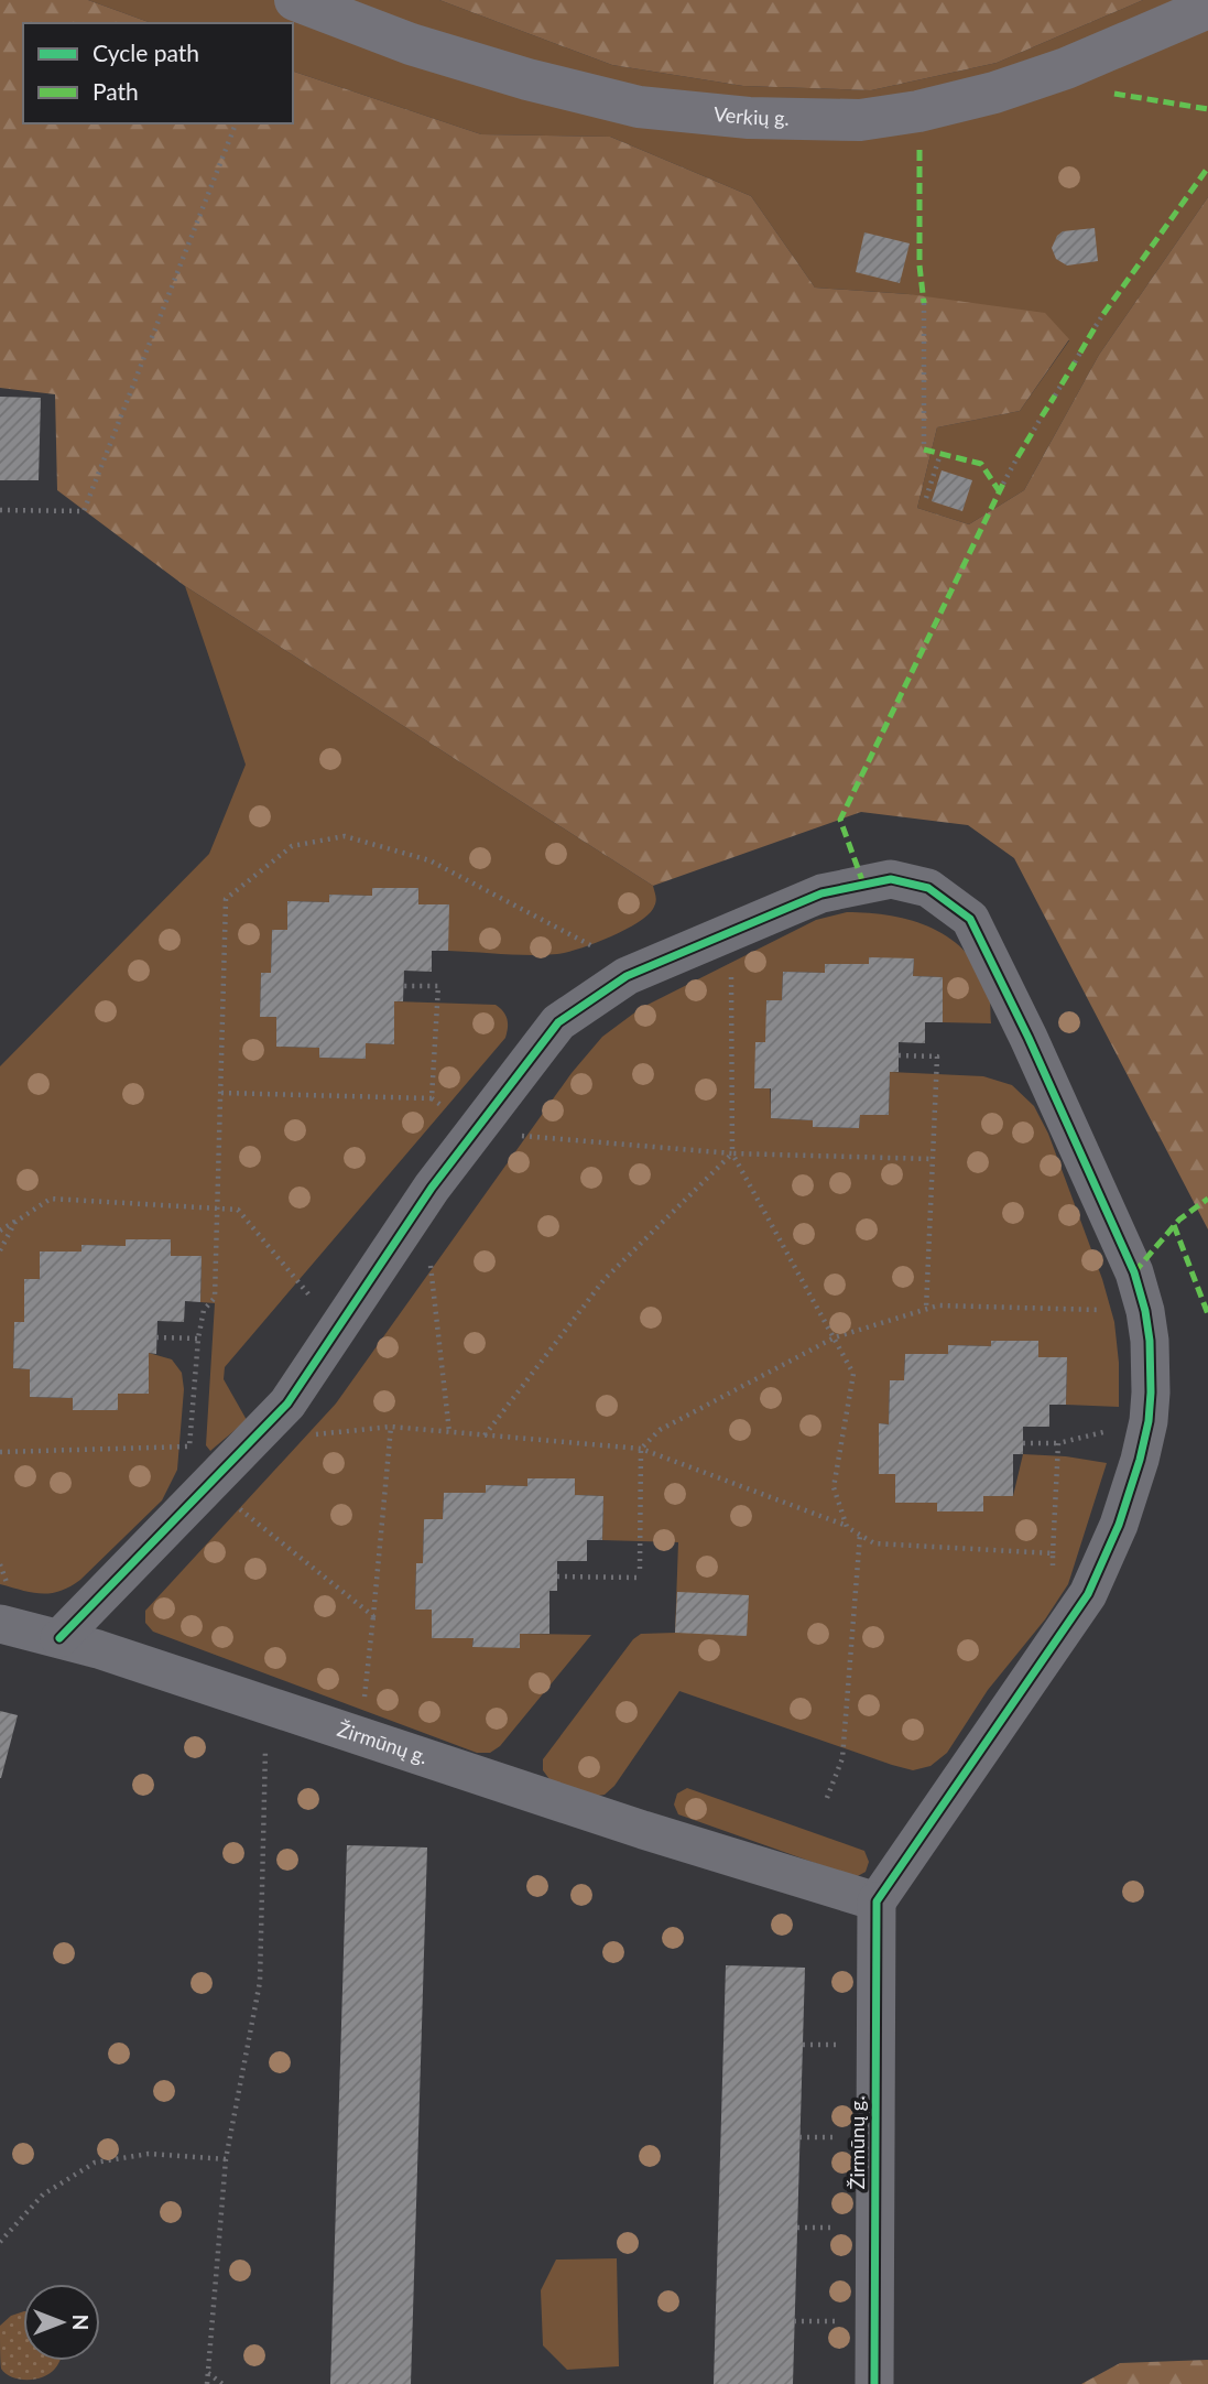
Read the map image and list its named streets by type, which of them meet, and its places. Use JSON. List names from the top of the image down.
{
  "streets": {
    "main road": ["Verkių g."],
    "street": ["Žirmūnų g."]
  },
  "legend": ["Cycle path", "Path"],
  "north": "right"
}
